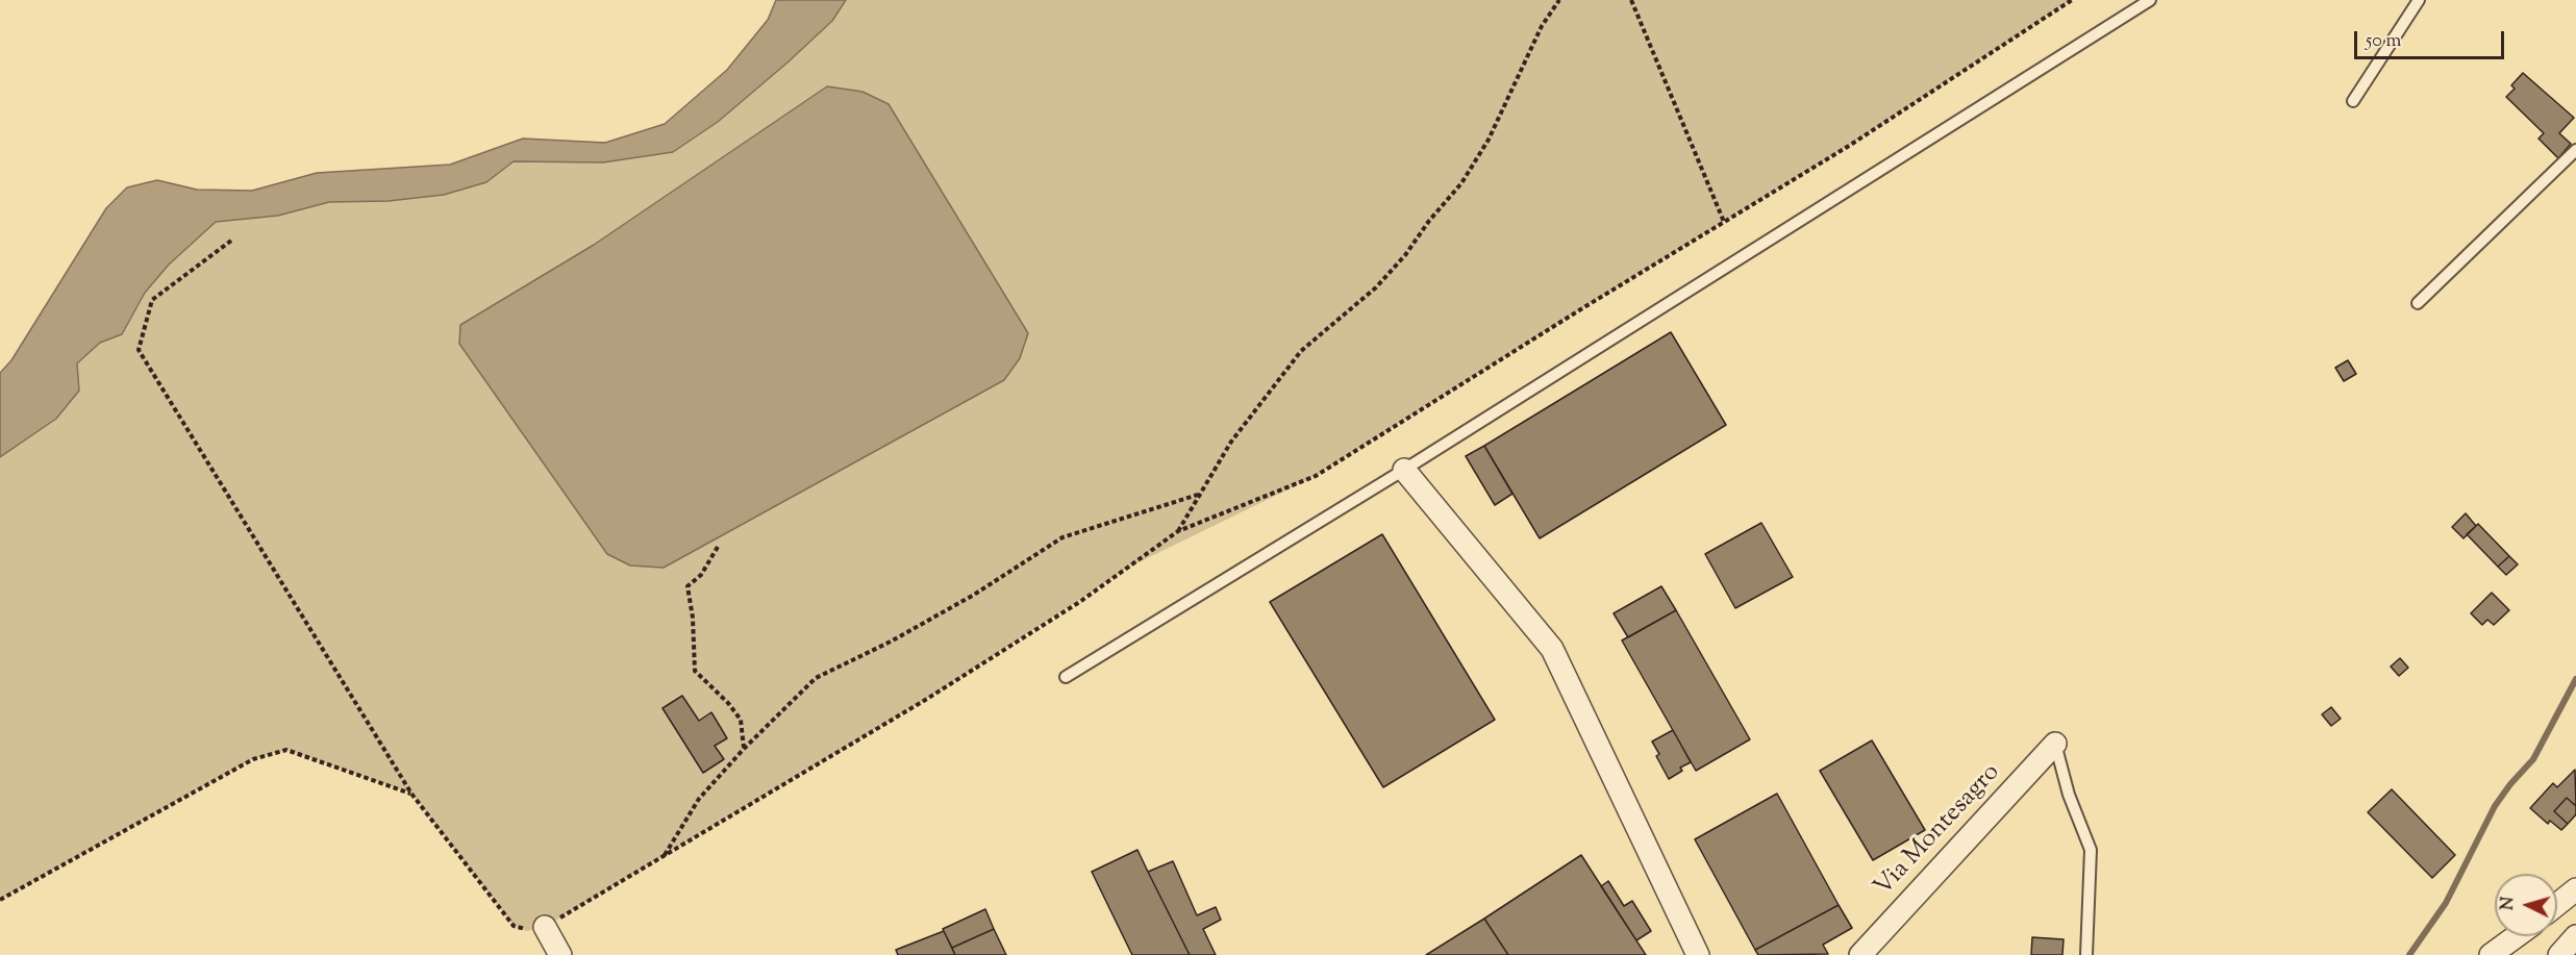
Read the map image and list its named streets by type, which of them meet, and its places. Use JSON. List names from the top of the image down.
{
  "streets": {
    "street": ["Via Montesagro"]
  },
  "scale_bar": "50 m",
  "north": "left"
}
